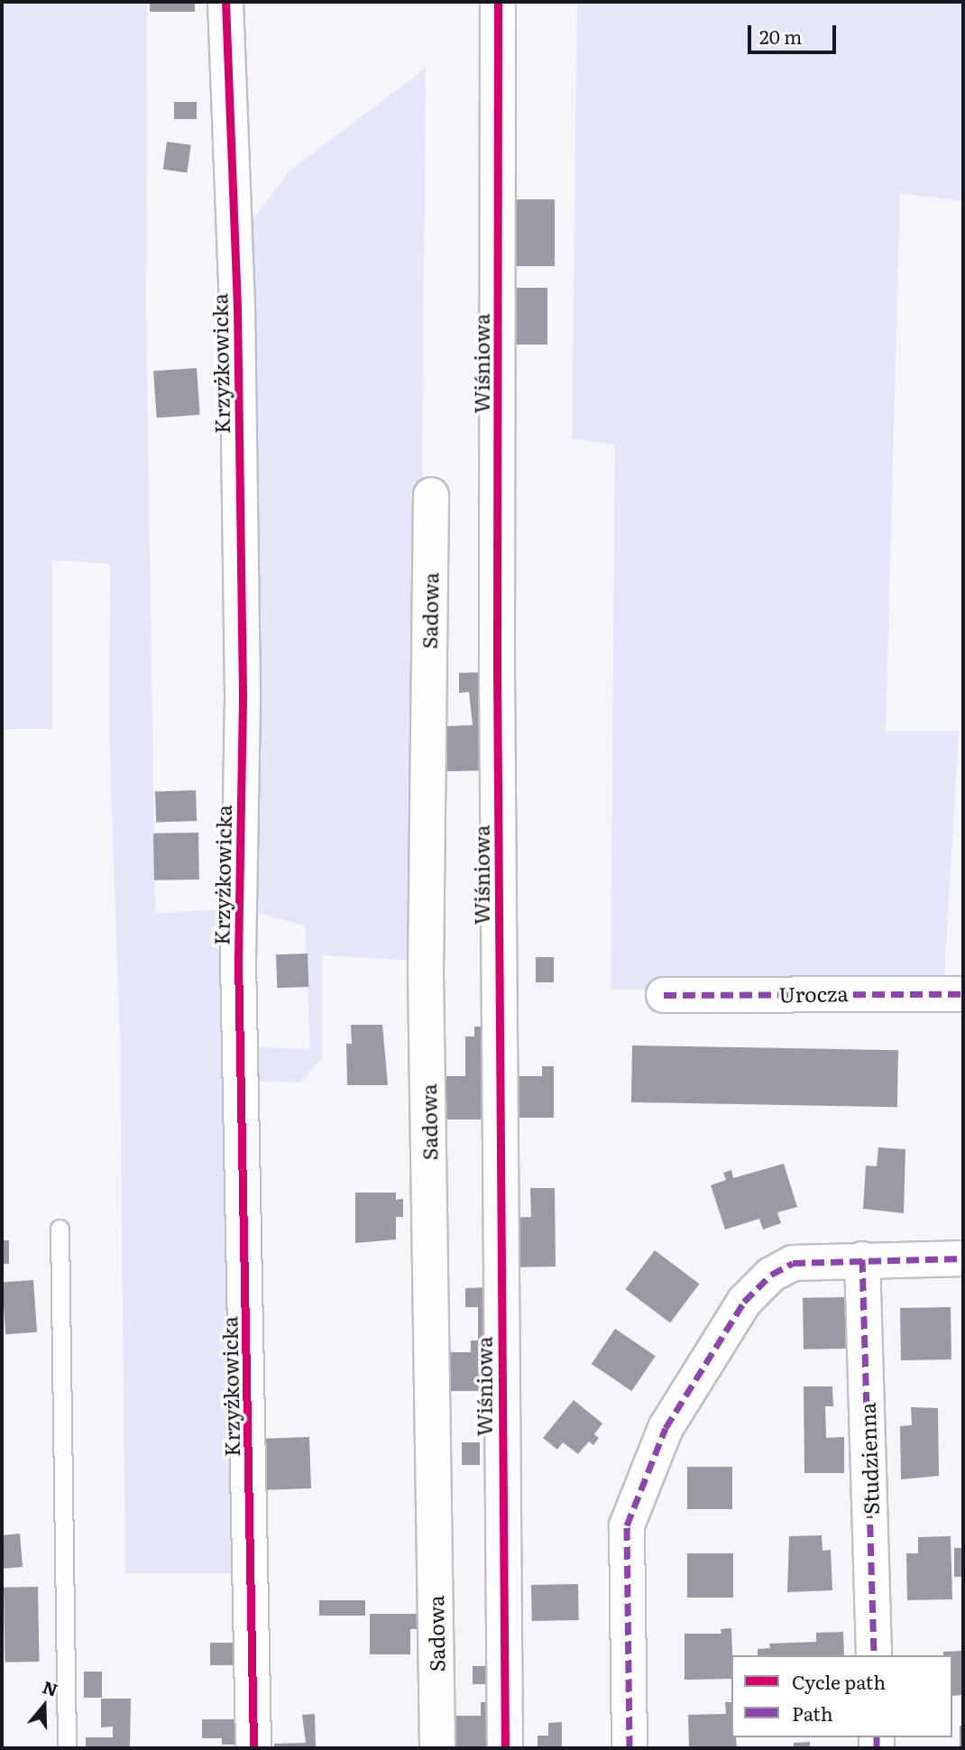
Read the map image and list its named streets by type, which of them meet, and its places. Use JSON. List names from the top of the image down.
{
  "streets": {
    "street": [
      "Krzyżkowicka",
      "Wiśniowa",
      "Sadowa",
      "Urocza",
      "Studzienna"
    ]
  },
  "legend": ["Cycle path", "Path"],
  "scale_bar": "20 m",
  "north": "top"
}
